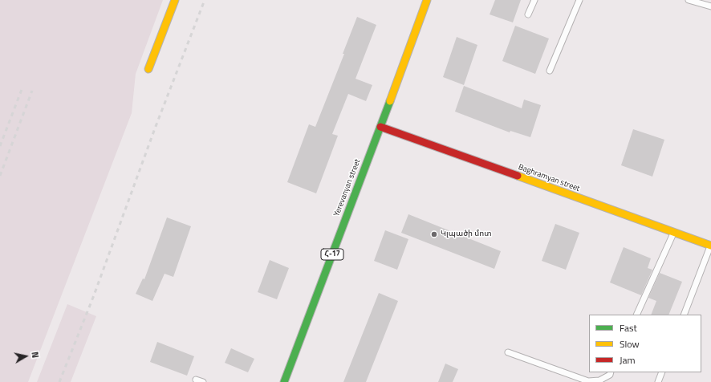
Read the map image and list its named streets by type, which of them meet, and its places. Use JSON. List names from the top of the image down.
{
  "streets": {
    "main road": ["Baghramyan street", "Yerevanyan street", "Հ-17"]
  },
  "crossings": [
    ["Baghramyan street", "Yerevanyan street"]
  ],
  "places": ["Կլպածի մոտ"],
  "legend": ["Fast", "Slow", "Jam"],
  "north": "right"
}
